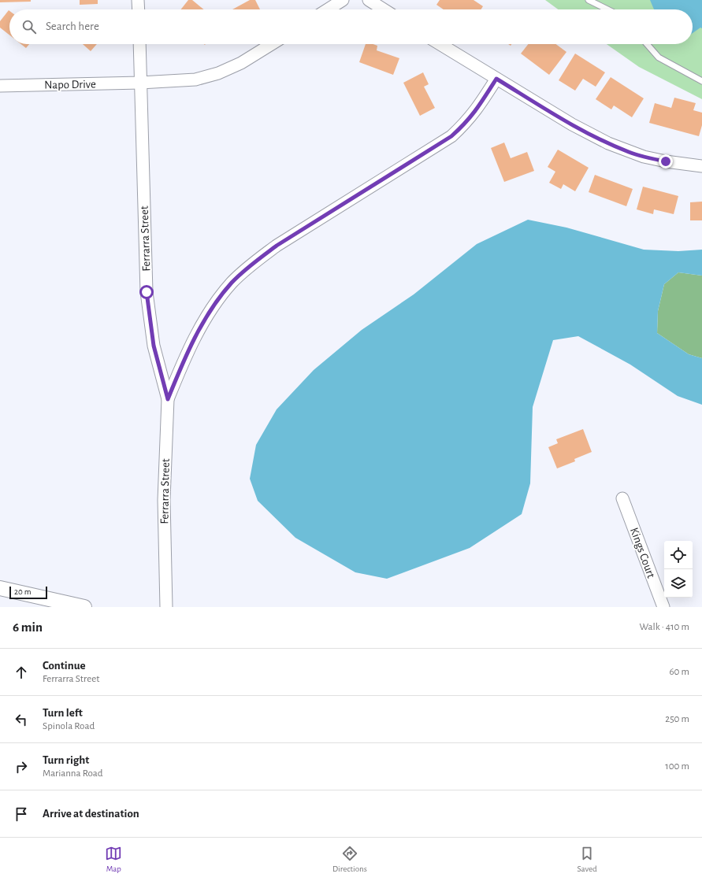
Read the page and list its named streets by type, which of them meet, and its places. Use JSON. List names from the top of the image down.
{
  "streets": {
    "street": ["Napo Drive", "Ferrarra Street", "Kings Court"]
  },
  "crossings": [
    ["Napo Drive", "Ferrarra Street"]
  ],
  "scale_bar": "20 m",
  "page": {
    "search": "Search here",
    "scale": "20 m",
    "heading": ["6 min", "Walk · 410 m"],
    "list": [
      ["Continue", "Ferrarra Street", "60 m"],
      ["Turn left", "Spinola Road", "250 m"],
      ["Turn right", "Marianna Road", "100 m"],
      "Arrive at destination"
    ],
    "nav": ["Map", "Directions", "Saved"]
  }
}
